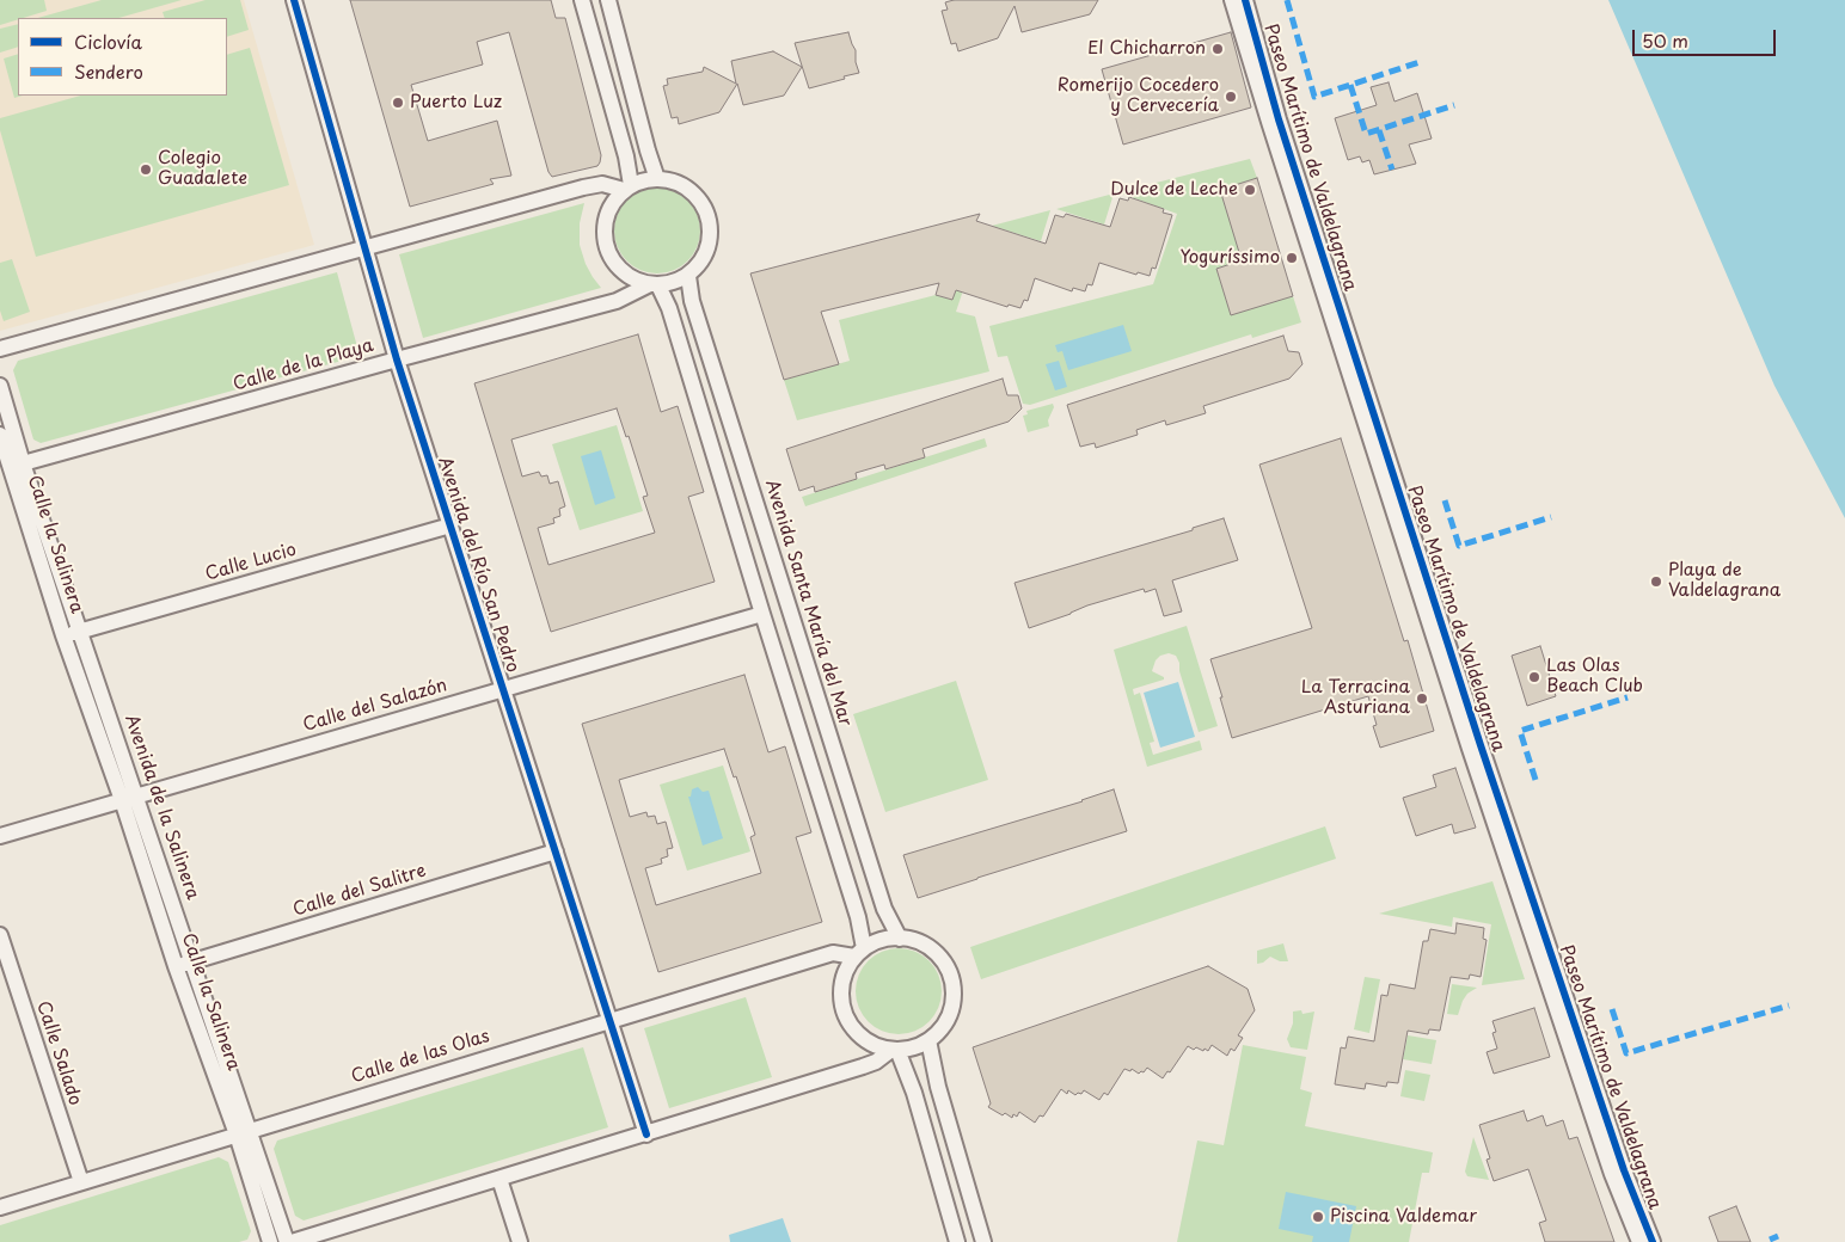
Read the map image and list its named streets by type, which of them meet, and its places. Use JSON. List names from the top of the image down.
{
  "streets": {
    "street": [
      "Paseo Marítimo de Valdelagrana",
      "Calle de la Playa",
      "Calle la Salinera",
      "Calle Lucio",
      "Avenida del Río San Pedro",
      "Avenida Santa María del Mar",
      "Calle del Salazón",
      "Avenida de la Salinera",
      "Calle del Salitre",
      "Calle Salado",
      "Calle de las Olas"
    ]
  },
  "crossings": [
    ["Calle de la Playa", "Calle la Salinera"],
    ["Calle de la Playa", "Avenida del Río San Pedro"],
    ["Calle de la Playa", "Avenida Santa María del Mar"],
    ["Calle de la Playa", "Avenida de la Salinera"],
    ["Calle la Salinera", "Calle Lucio"],
    ["Calle la Salinera", "Calle del Salazón"],
    ["Calle la Salinera", "Avenida de la Salinera"],
    ["Calle la Salinera", "Calle del Salitre"],
    ["Calle la Salinera", "Calle de las Olas"],
    ["Calle Lucio", "Avenida del Río San Pedro"],
    ["Calle Lucio", "Avenida de la Salinera"],
    ["Avenida del Río San Pedro", "Calle del Salazón"],
    ["Avenida del Río San Pedro", "Calle del Salitre"],
    ["Avenida del Río San Pedro", "Calle de las Olas"],
    ["Avenida Santa María del Mar", "Calle de las Olas"],
    ["Calle del Salazón", "Avenida de la Salinera"],
    ["Avenida de la Salinera", "Calle del Salitre"],
    ["Avenida de la Salinera", "Calle de las Olas"],
    ["Calle Salado", "Calle de las Olas"]
  ],
  "places": [
    "El Chicharron",
    "Romerijo Cocedero y Cervecería",
    "Puerto Luz",
    "Colegio Guadalete",
    "Dulce de Leche",
    "Yoguríssimo",
    "Playa de Valdelagrana",
    "Las Olas Beach Club",
    "La Terracina Asturiana",
    "Piscina Valdemar"
  ],
  "legend": ["Ciclovía", "Sendero"],
  "scale_bar": "50 m"
}
